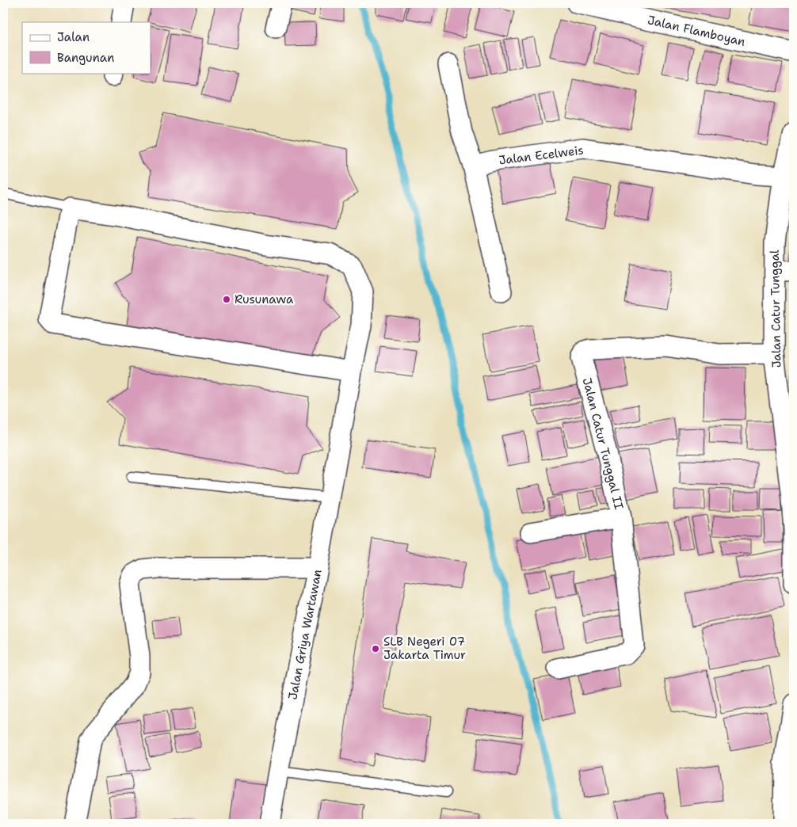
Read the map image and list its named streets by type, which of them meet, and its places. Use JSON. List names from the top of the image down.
{
  "streets": {
    "street": [
      "Jalan Flamboyan",
      "Jalan Ecelweis",
      "Jalan Catur Tunggal",
      "Jalan Catur Tunggal II",
      "Jalan Griya Wartawan"
    ]
  },
  "crossings": [
    ["Jalan Ecelweis", "Jalan Catur Tunggal"],
    ["Jalan Catur Tunggal", "Jalan Catur Tunggal II"]
  ],
  "places": ["Rusunawa", "SLB Negeri 07 Jakarta Timur"],
  "legend": ["Jalan", "Bangunan"]
}
